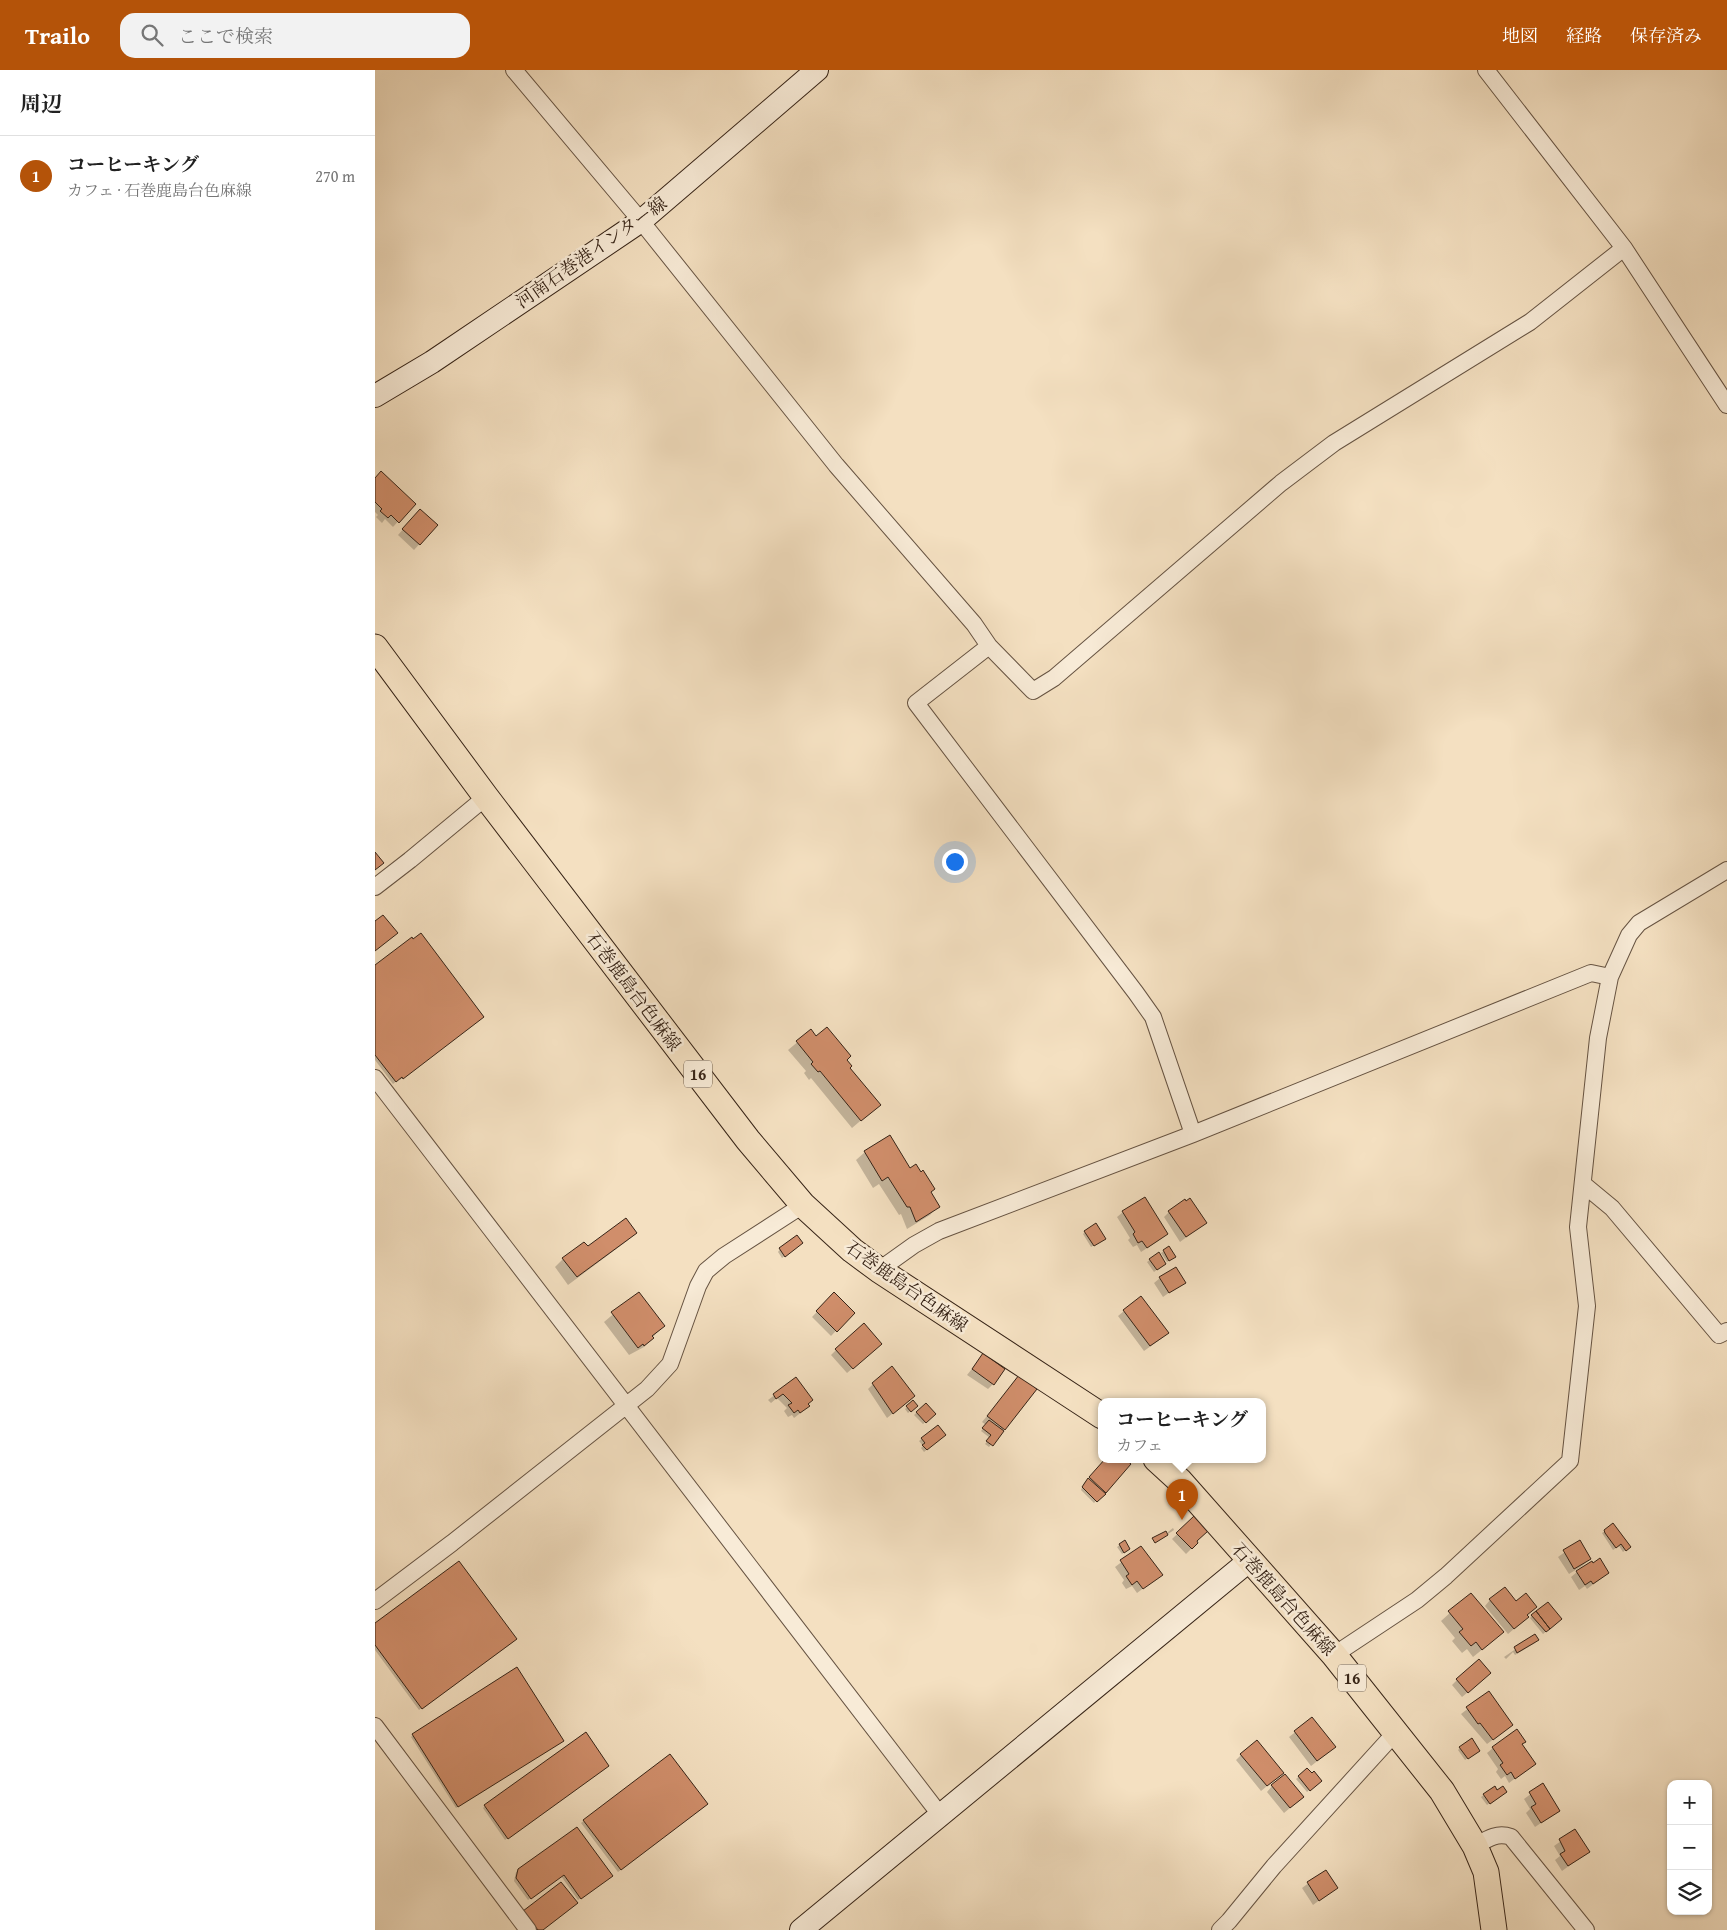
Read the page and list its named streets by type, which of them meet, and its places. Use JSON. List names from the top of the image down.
{
  "streets": {
    "main road": ["石巻鹿島台色麻線", "16"],
    "street": ["河南石巻港インター線"]
  },
  "page": {
    "header": "Trailo",
    "search": "ここで検索",
    "nav": ["地図", "経路", "保存済み"],
    "heading": "周辺",
    "list": [
      {
        "mark": "1",
        "name": "コーヒーキング",
        "note": "カフェ · 石巻鹿島台色麻線",
        "value": "270 m"
      }
    ],
    "popup": ["コーヒーキング", "カフェ"],
    "pins": "1",
    "map_buttons": ["+", "−"]
  }
}
